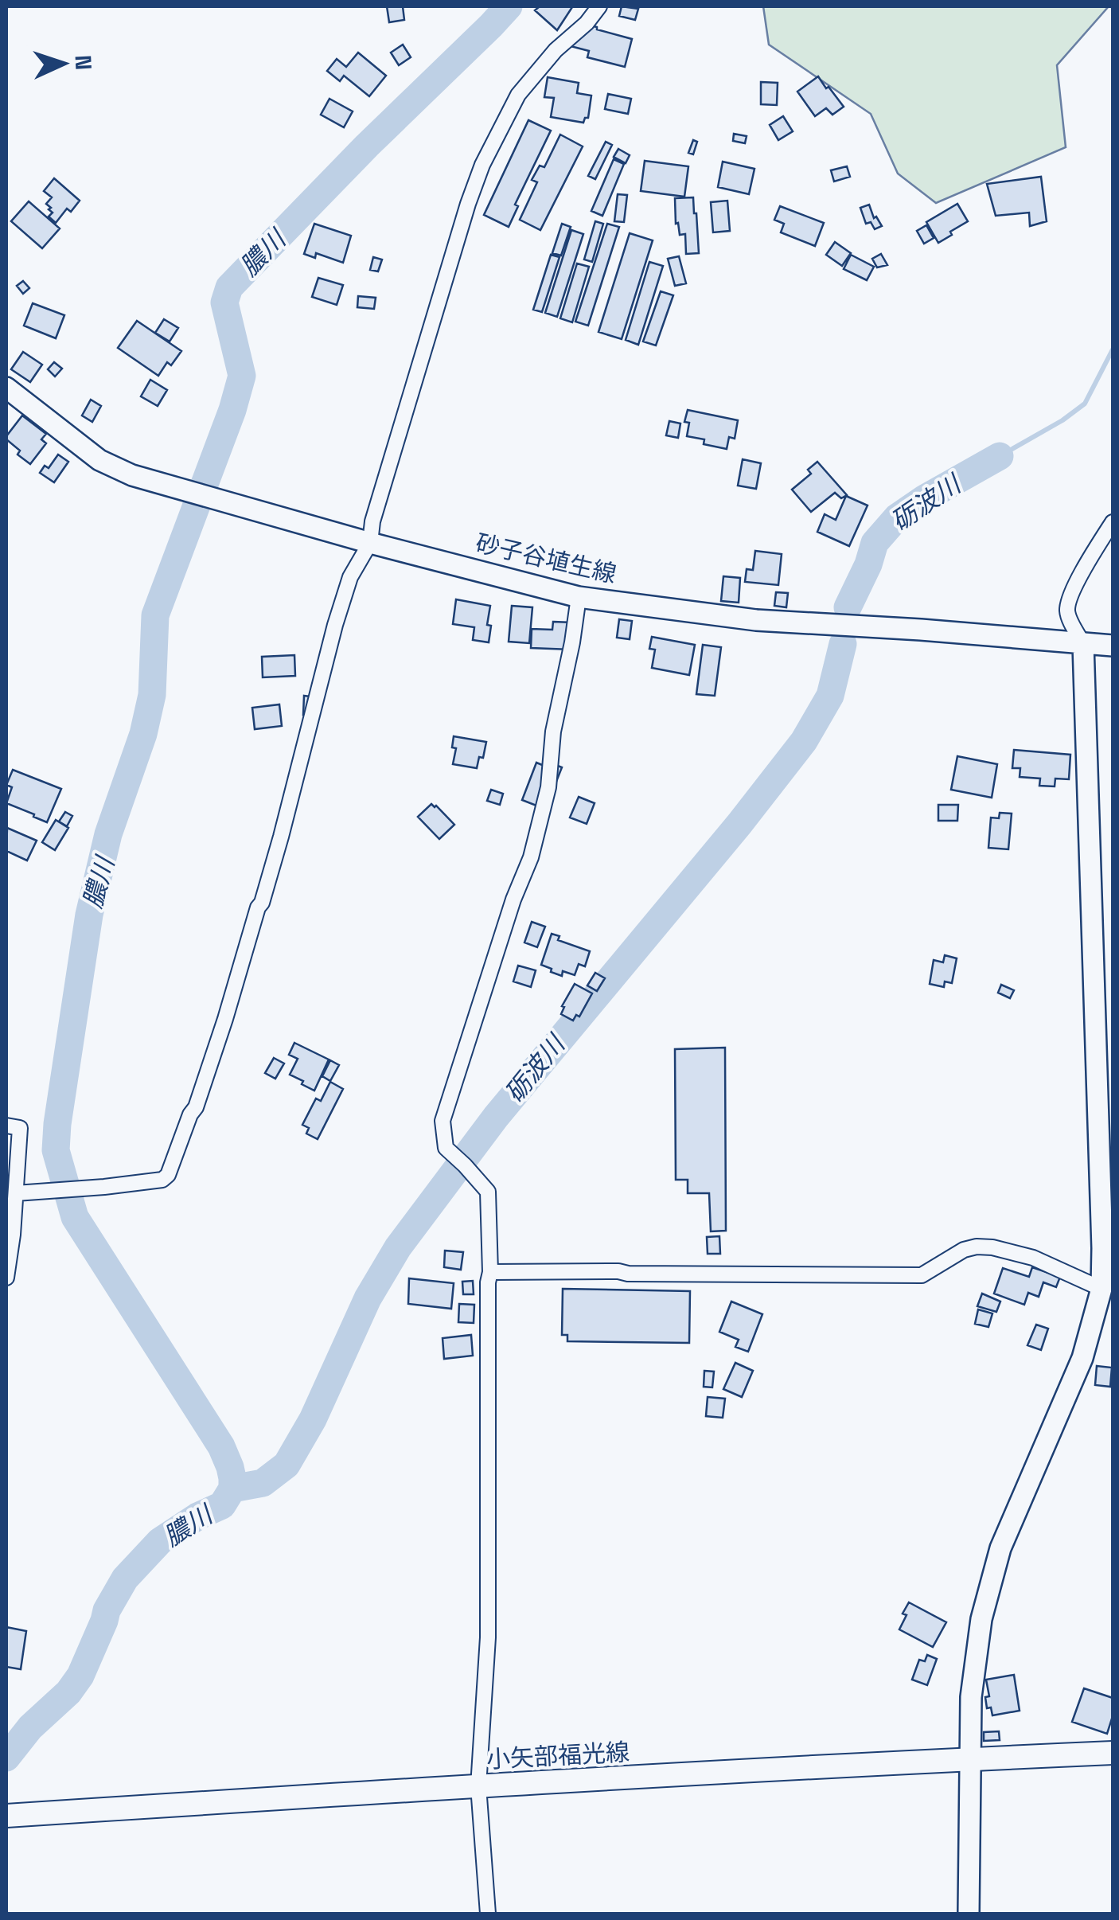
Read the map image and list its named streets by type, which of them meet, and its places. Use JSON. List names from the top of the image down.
{
  "streets": {
    "main road": ["小矢部福光線"],
    "street": ["砂子谷埴生線"]
  },
  "water": ["膿川", "砺波川"],
  "north": "right"
}
